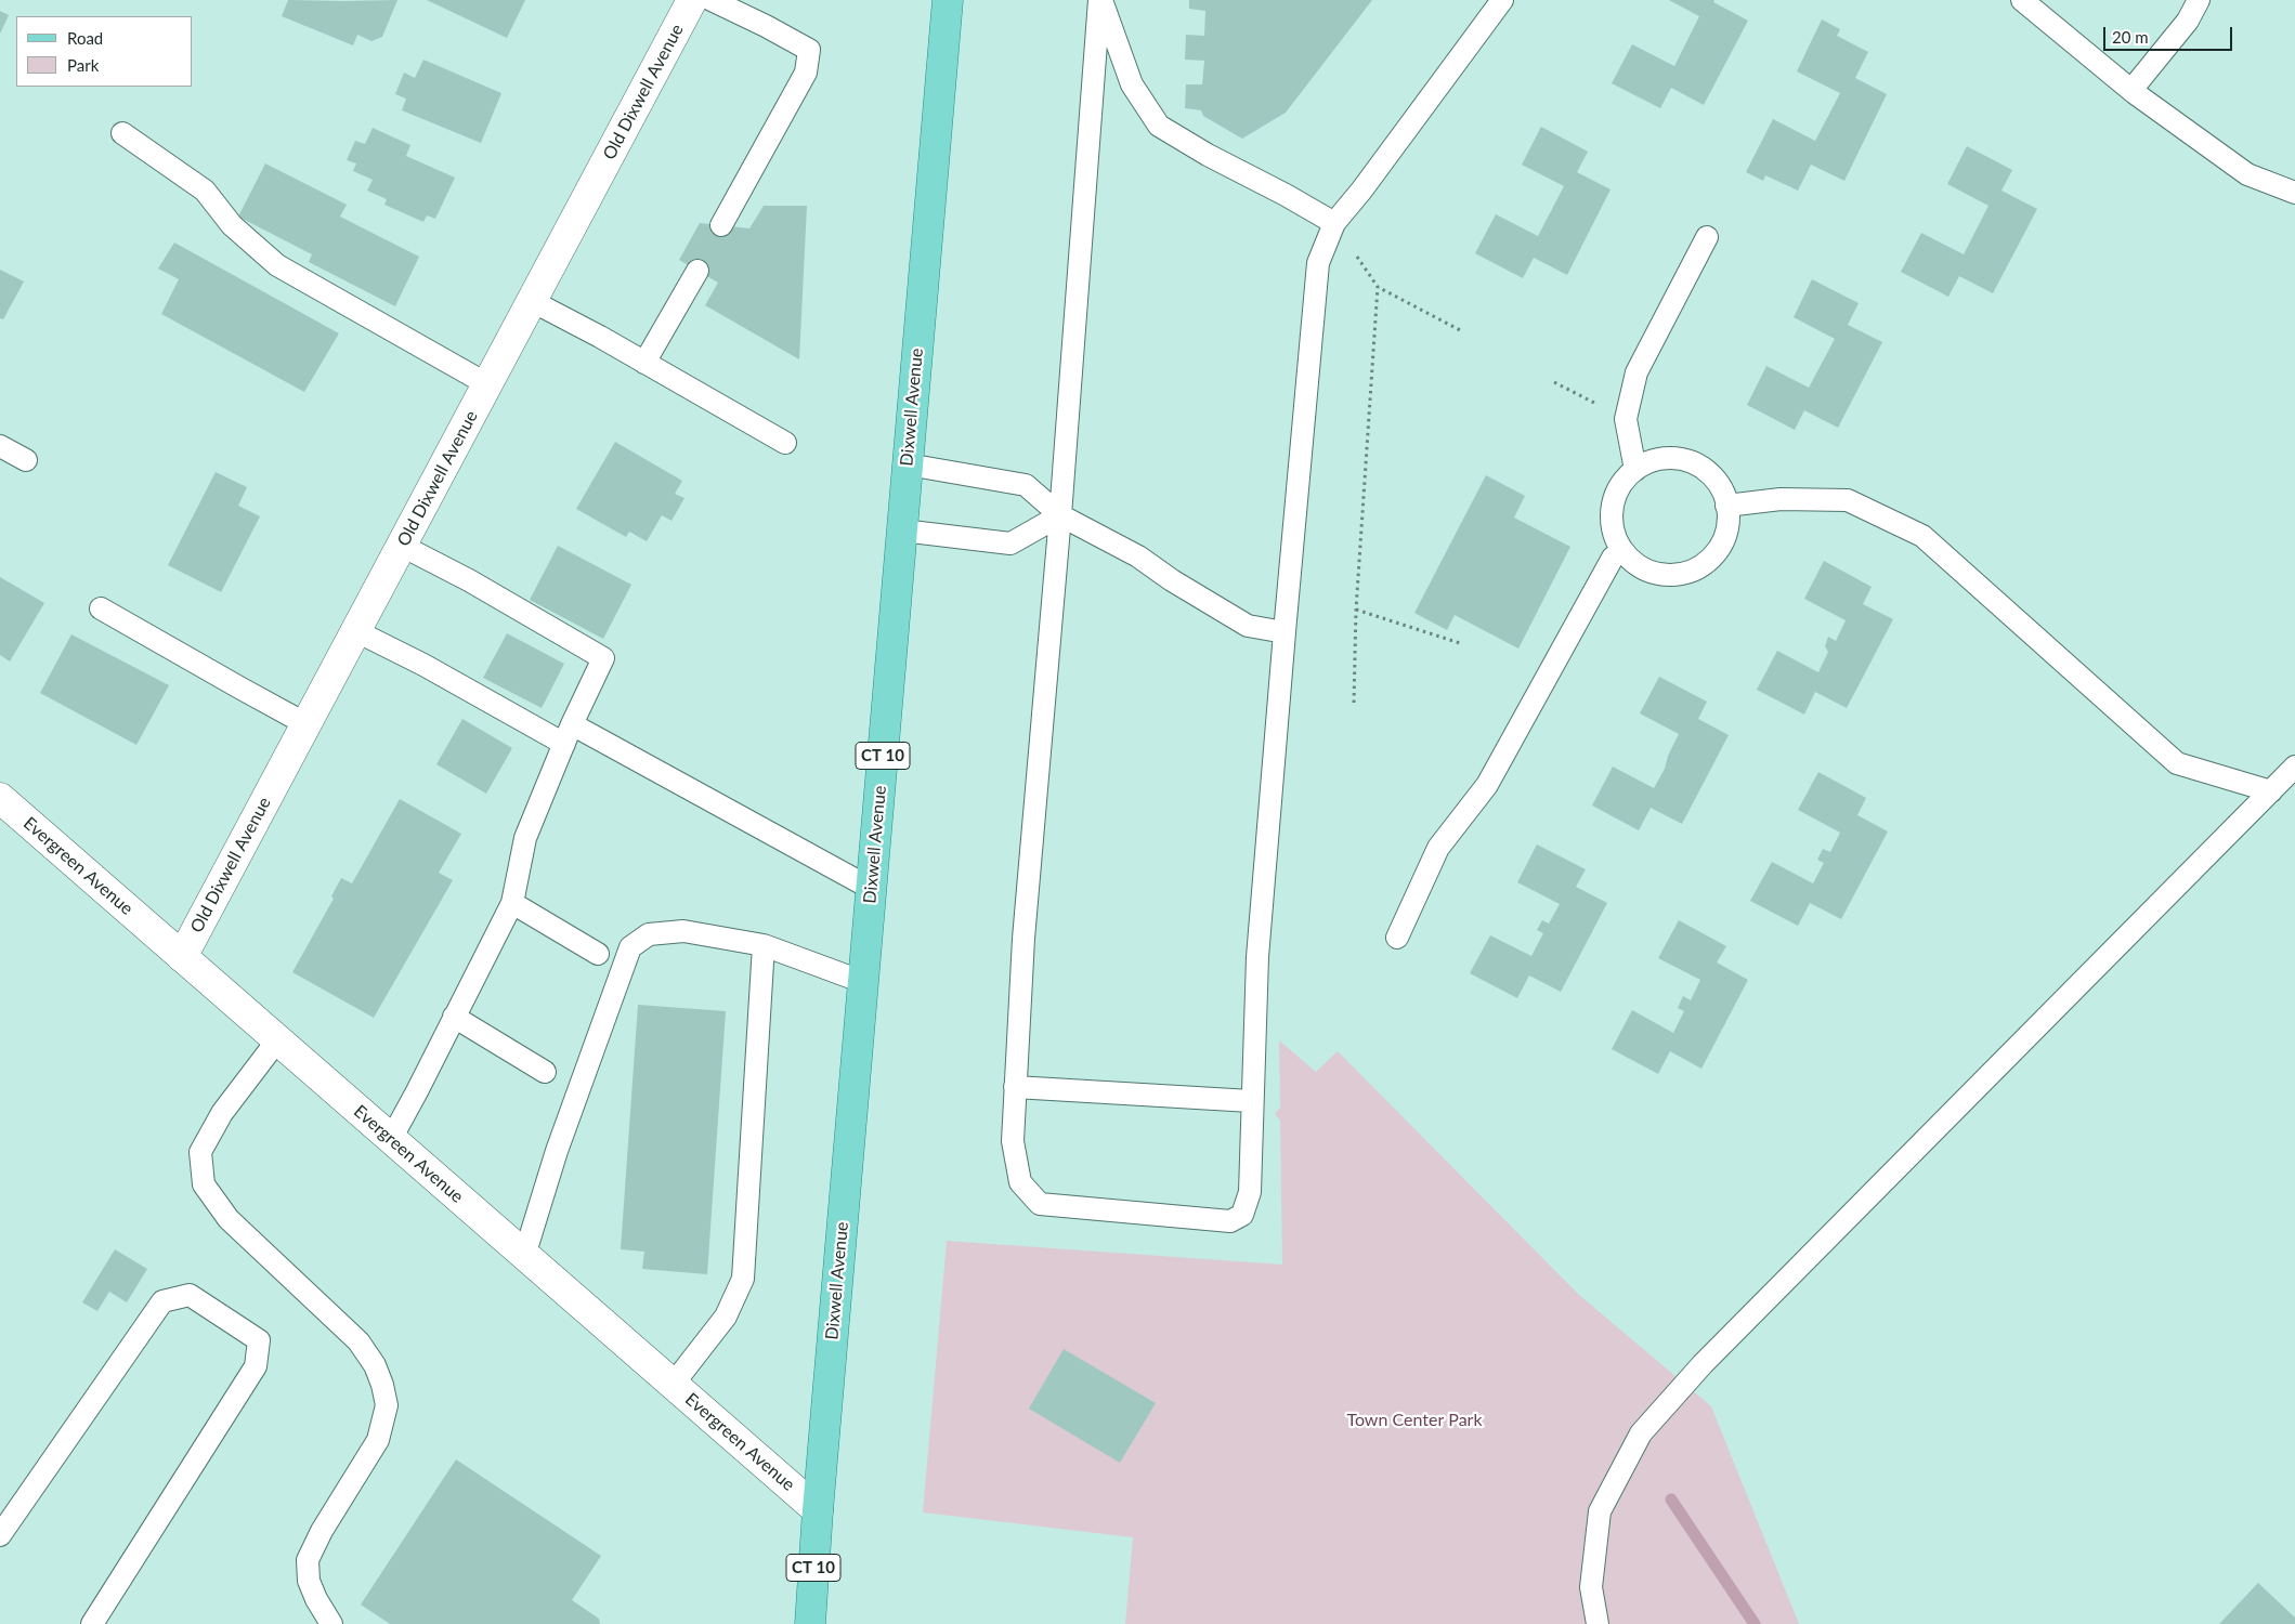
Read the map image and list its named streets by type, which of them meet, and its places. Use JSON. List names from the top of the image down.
{
  "streets": {
    "main road": ["Dixwell Avenue", "CT 10"],
    "street": ["Old Dixwell Avenue", "Evergreen Avenue"]
  },
  "crossings": [
    ["Old Dixwell Avenue", "Evergreen Avenue"],
    ["Dixwell Avenue", "Evergreen Avenue"]
  ],
  "parks": ["Town Center Park"],
  "legend": ["Road", "Park"],
  "scale_bar": "20 m"
}
